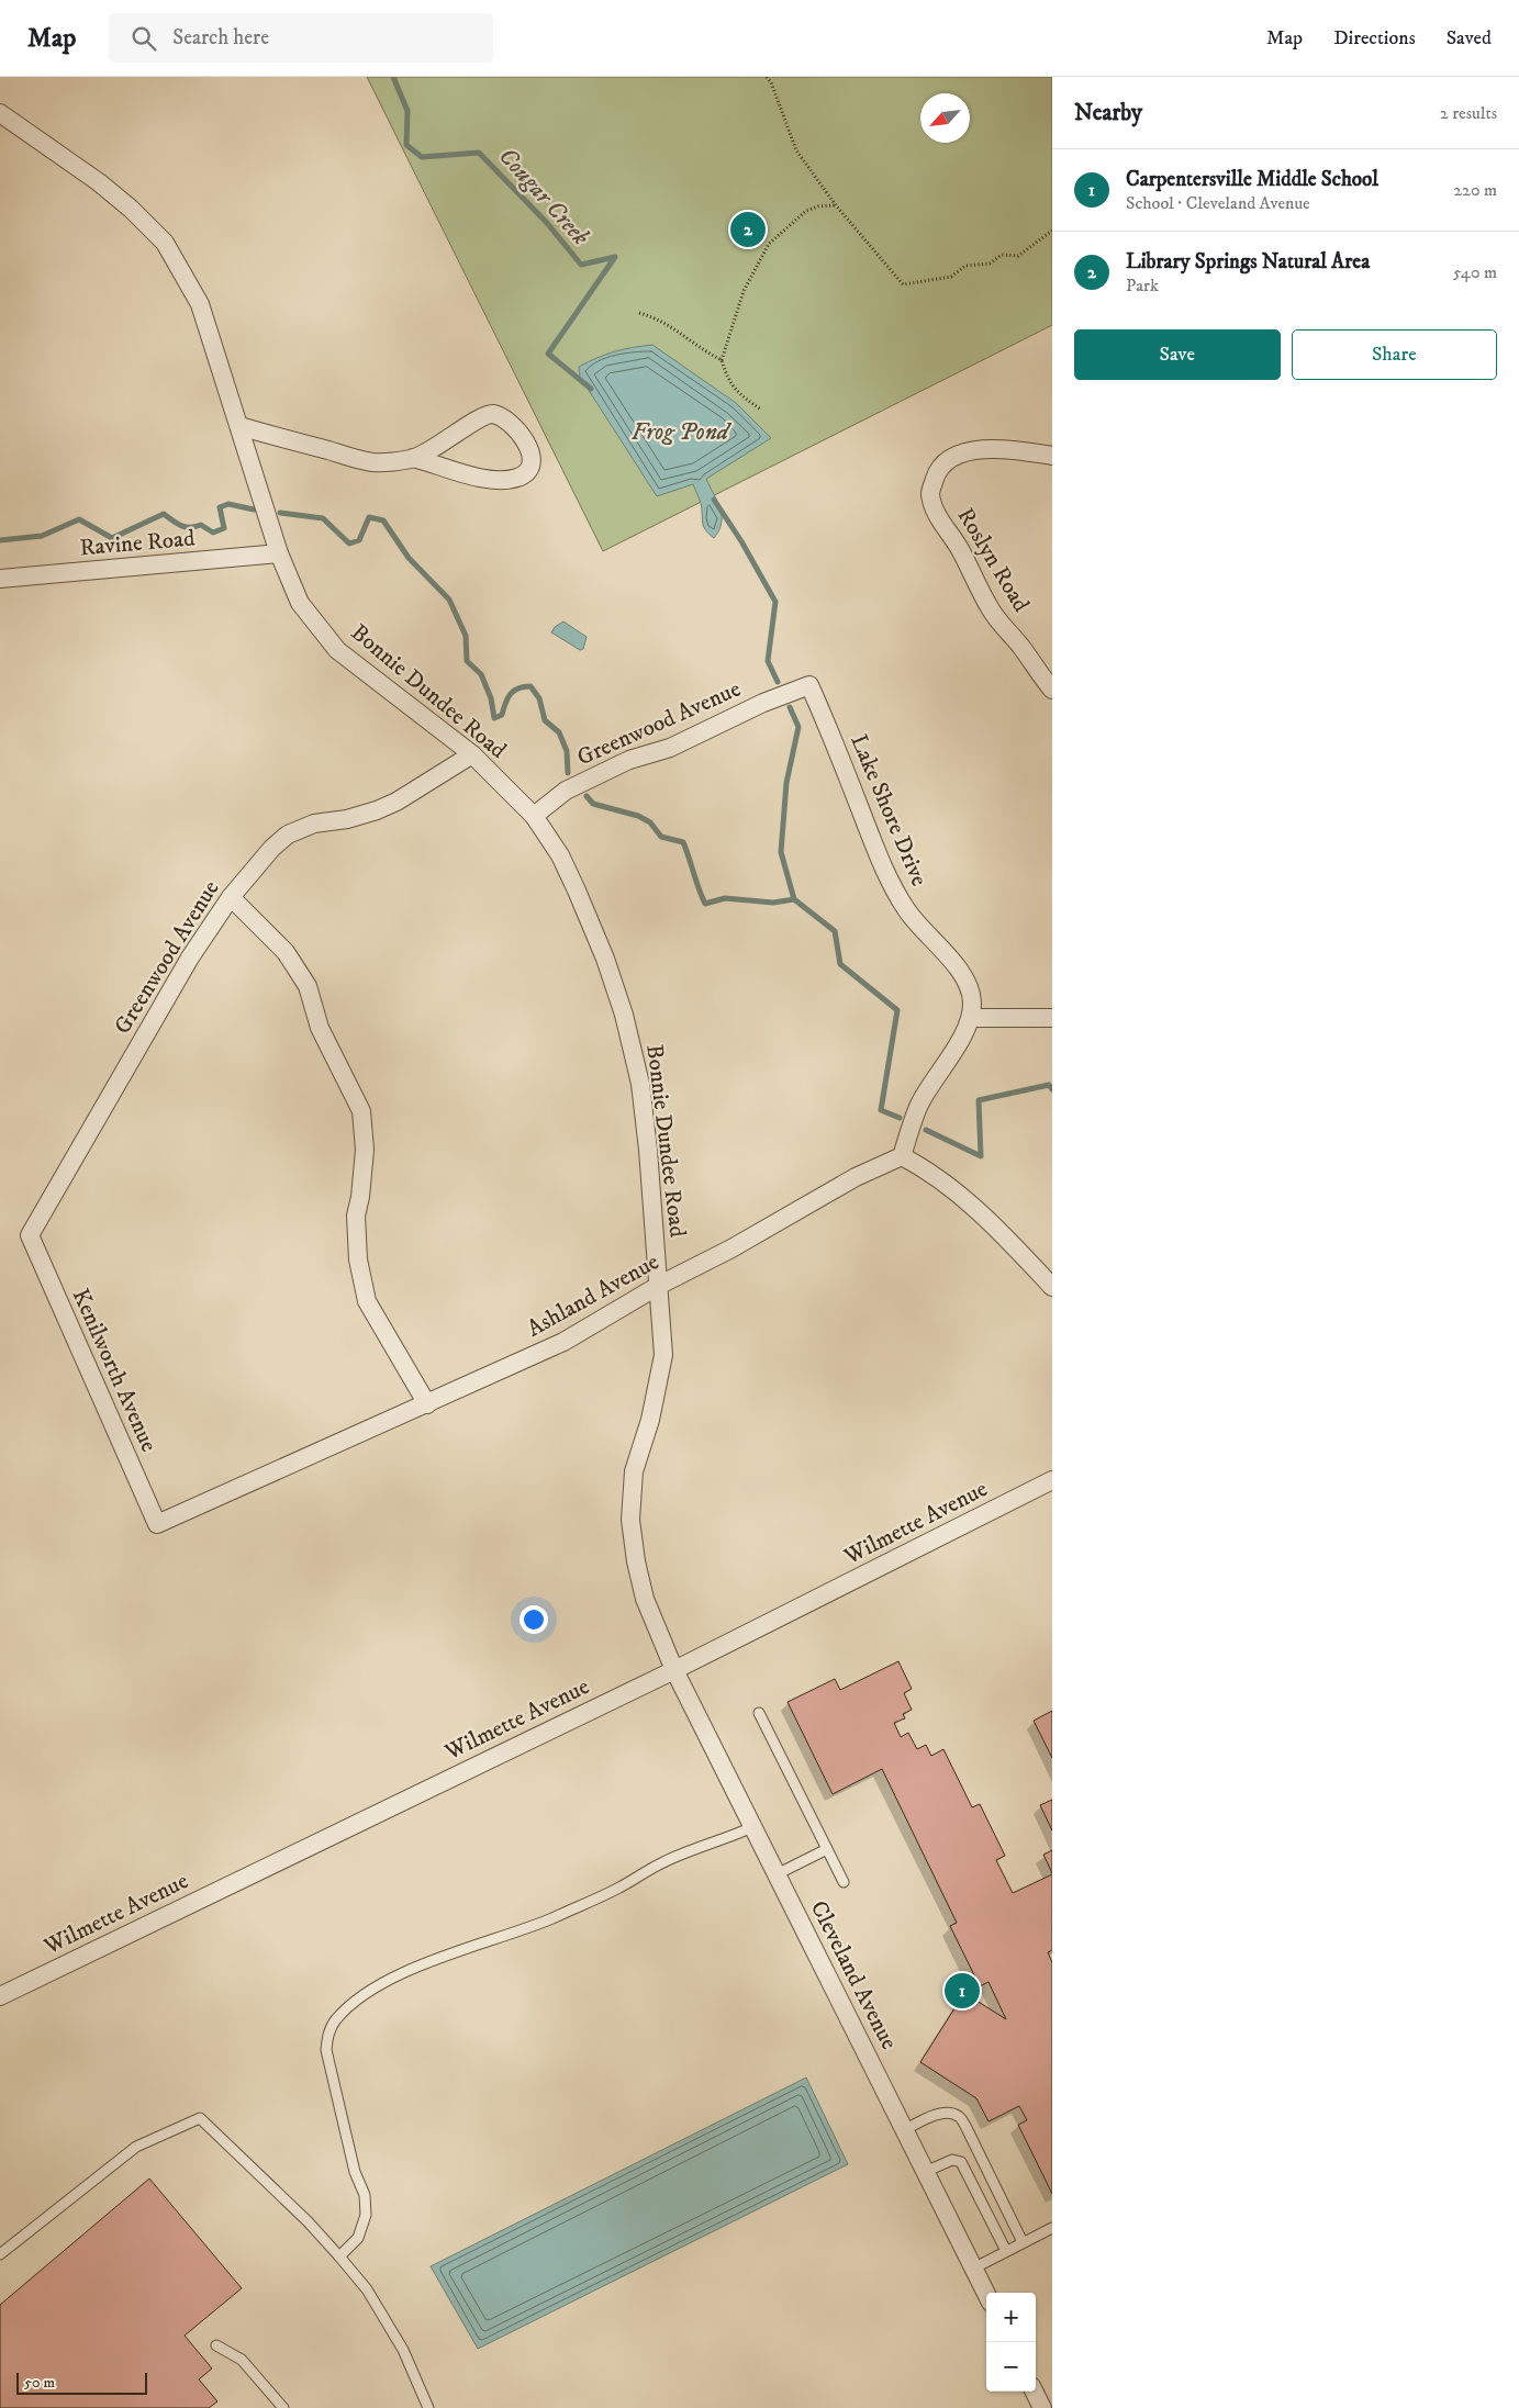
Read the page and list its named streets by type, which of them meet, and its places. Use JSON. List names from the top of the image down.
{
  "streets": {
    "street": [
      "Ravine Road",
      "Roslyn Road",
      "Bonnie Dundee Road",
      "Greenwood Avenue",
      "Lake Shore Drive",
      "Ashland Avenue",
      "Kenilworth Avenue",
      "Wilmette Avenue",
      "Cleveland Avenue"
    ]
  },
  "crossings": [
    ["Ravine Road", "Bonnie Dundee Road"],
    ["Bonnie Dundee Road", "Greenwood Avenue"],
    ["Bonnie Dundee Road", "Ashland Avenue"],
    ["Bonnie Dundee Road", "Wilmette Avenue"],
    ["Bonnie Dundee Road", "Cleveland Avenue"],
    ["Greenwood Avenue", "Lake Shore Drive"],
    ["Greenwood Avenue", "Kenilworth Avenue"],
    ["Ashland Avenue", "Kenilworth Avenue"],
    ["Wilmette Avenue", "Cleveland Avenue"]
  ],
  "water": ["Cougar Creek", "Frog Pond"],
  "scale_bar": "50 m",
  "north": "bottom left",
  "page": {
    "header": "Map",
    "search": "Search here",
    "nav": ["Map", "Directions", "Saved"],
    "heading": ["Nearby", "2 results"],
    "list": [
      {
        "mark": "1",
        "name": "Carpentersville Middle School",
        "note": "School · Cleveland Avenue",
        "value": "220 m"
      },
      {
        "mark": "2",
        "name": "Library Springs Natural Area",
        "note": "Park",
        "value": "540 m"
      }
    ],
    "pins": ["2", "1"],
    "buttons": ["Save", "Share"],
    "map_buttons": ["+", "−"],
    "scale": "50 m"
  }
}
